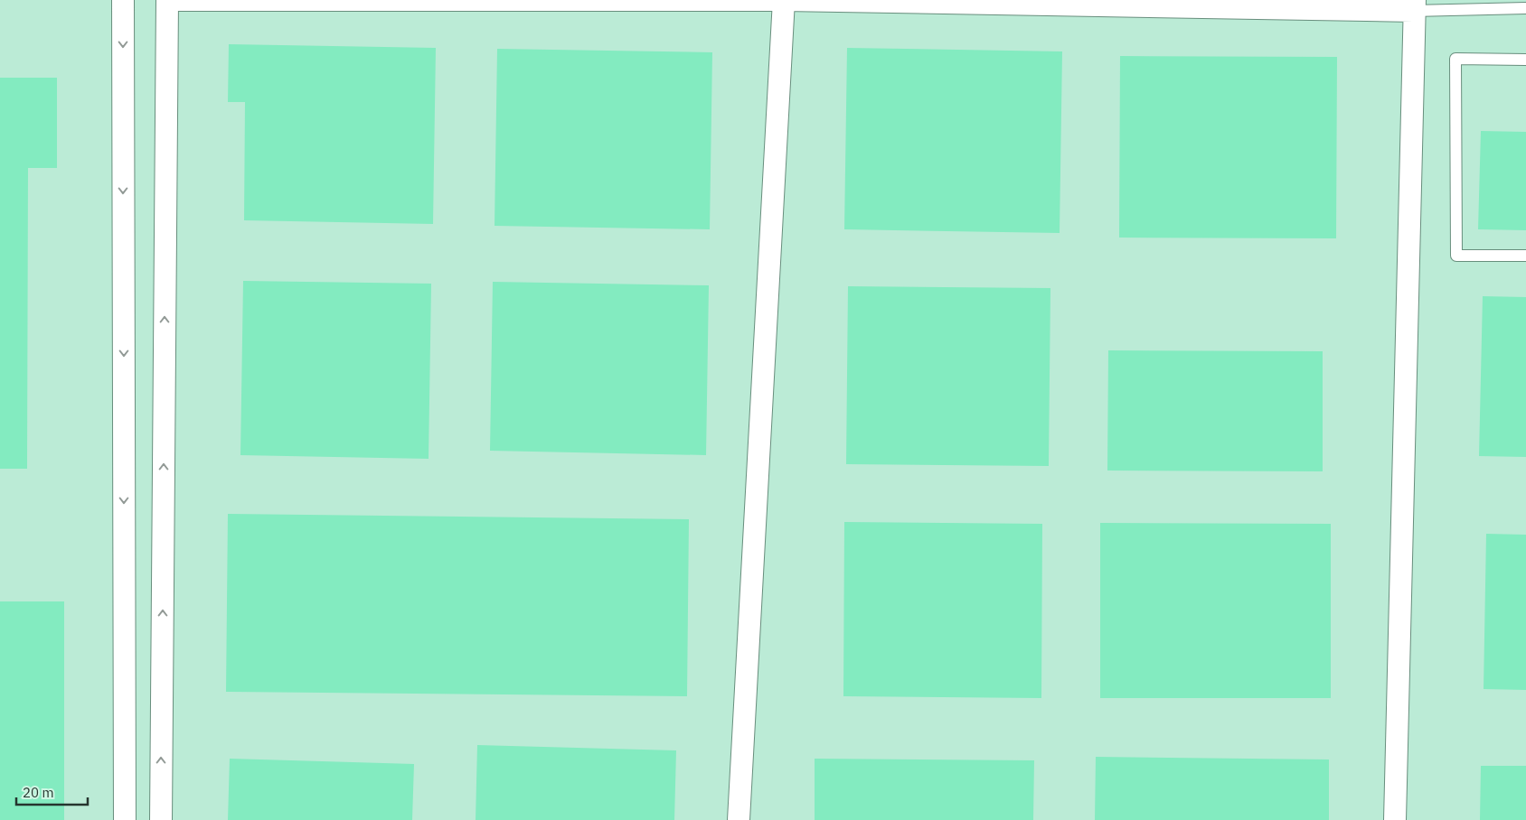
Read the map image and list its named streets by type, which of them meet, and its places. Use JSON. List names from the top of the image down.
{
  "scale_bar": "20 m"
}
